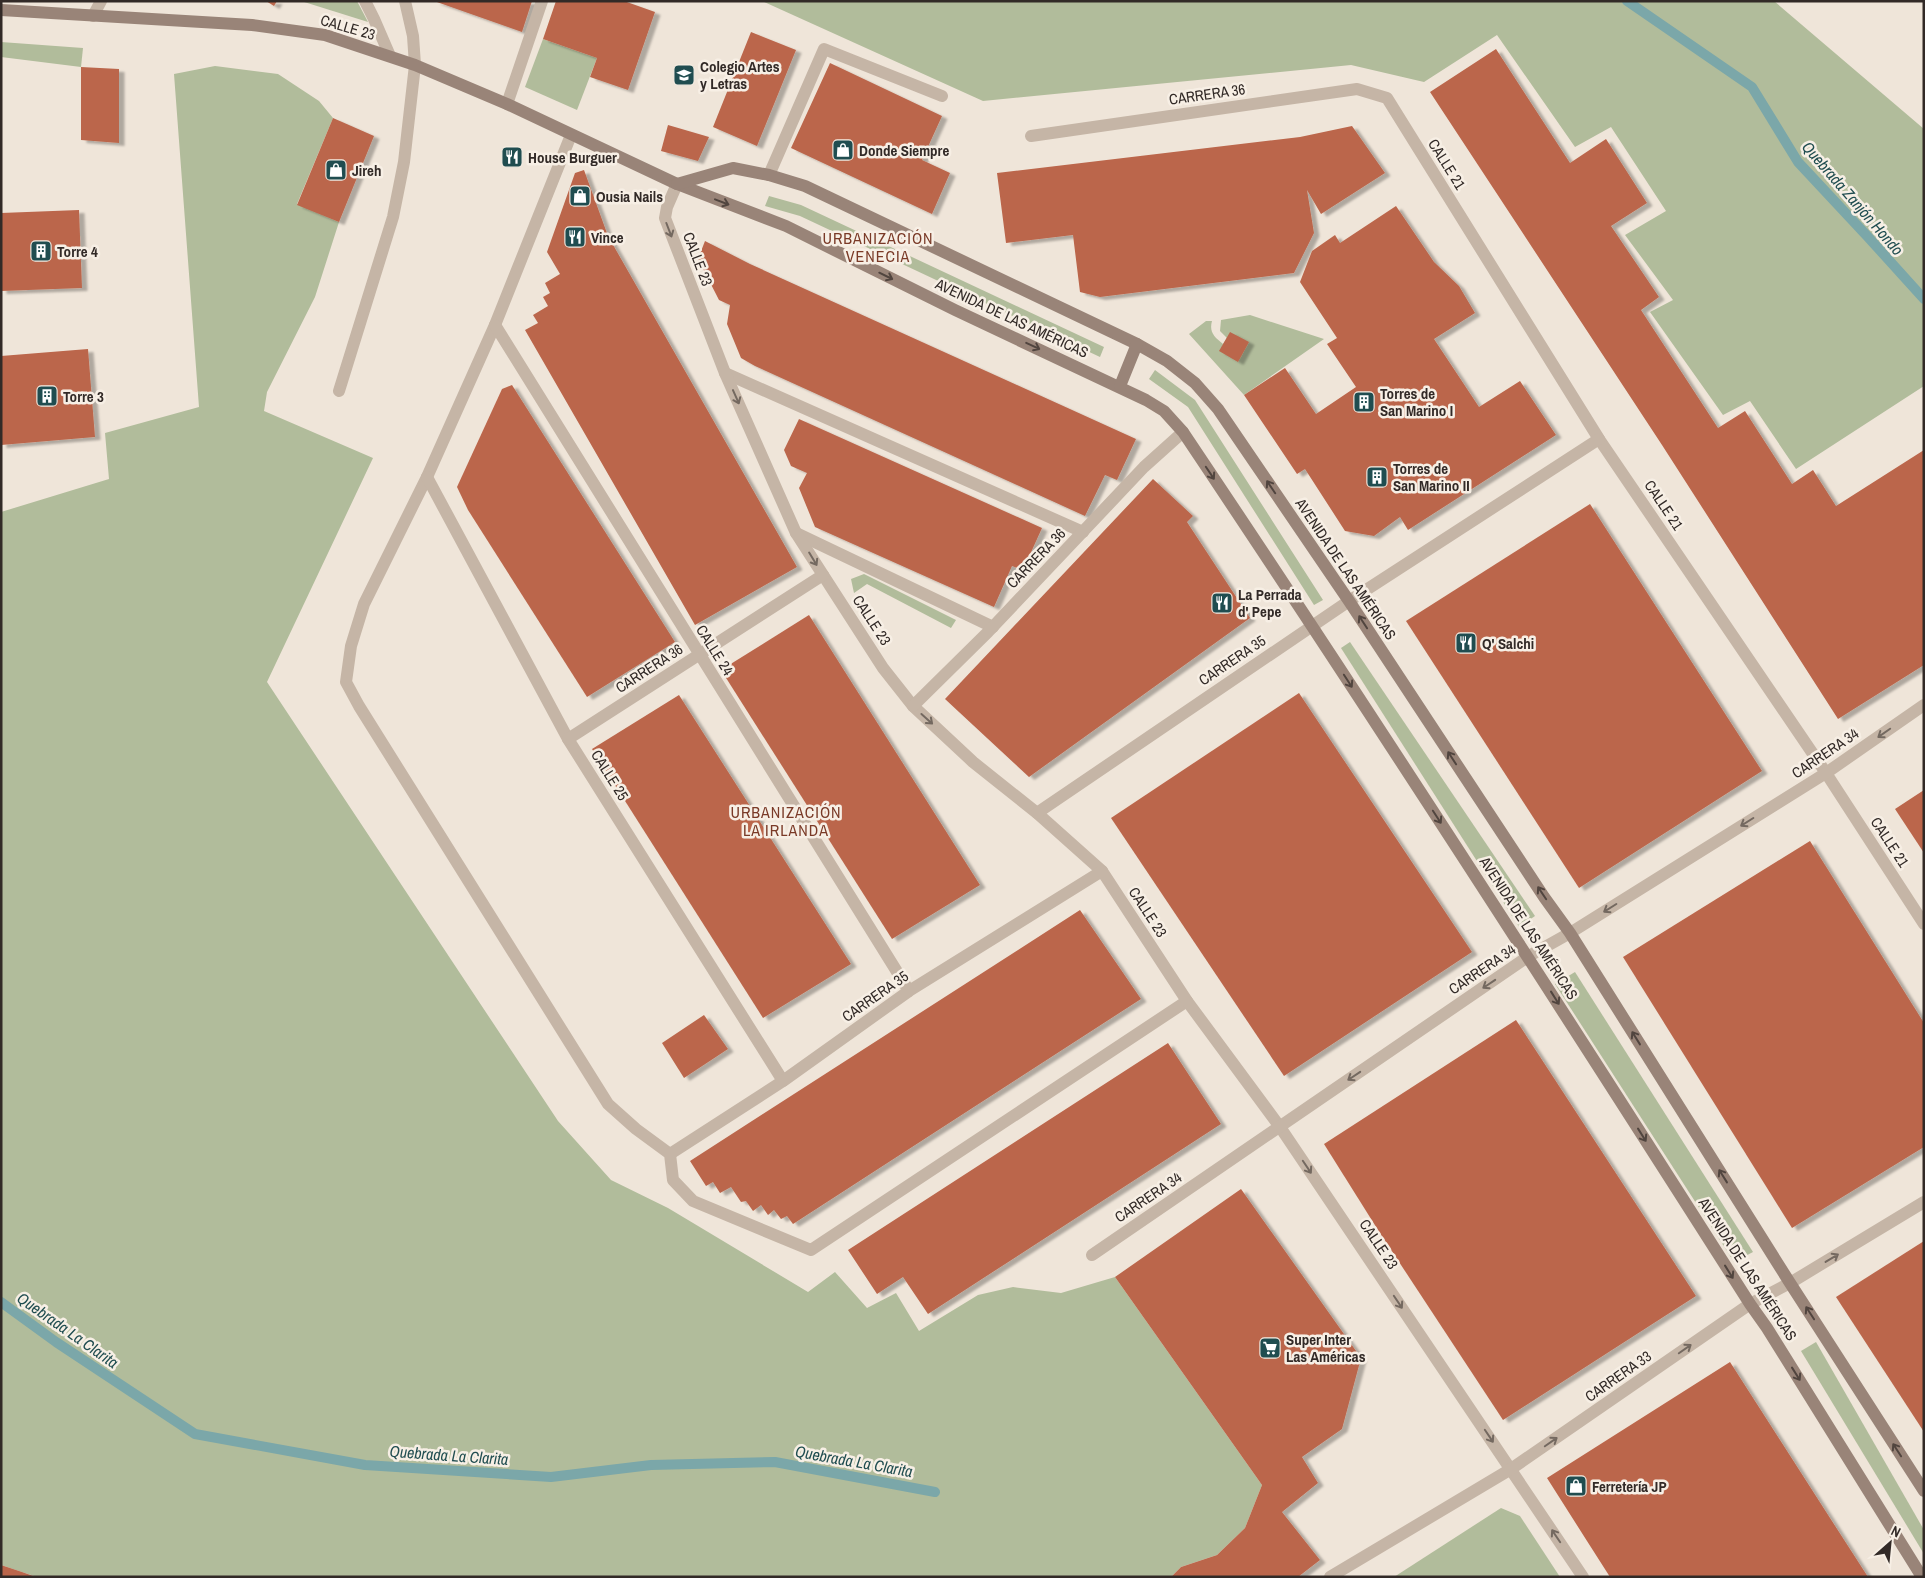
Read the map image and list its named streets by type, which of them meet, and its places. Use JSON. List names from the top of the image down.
{
  "streets": {
    "main road": ["CALLE 23", "AVENIDA DE LAS AMÉRICAS"],
    "street": [
      "CARRERA 36",
      "CALLE 21",
      "CALLE 24",
      "CARRERA 35",
      "CARRERA 34",
      "CALLE 25",
      "CARRERA 33"
    ]
  },
  "crossings": [
    ["CALLE 23", "CARRERA 36"],
    ["CALLE 23", "AVENIDA DE LAS AMÉRICAS"],
    ["CALLE 23", "CARRERA 35"],
    ["CALLE 23", "CARRERA 34"],
    ["CALLE 23", "CARRERA 33"],
    ["CARRERA 36", "CALLE 21"],
    ["CARRERA 36", "AVENIDA DE LAS AMÉRICAS"],
    ["CARRERA 36", "CALLE 24"],
    ["CARRERA 36", "CALLE 25"],
    ["CALLE 21", "CARRERA 35"],
    ["CALLE 21", "CARRERA 34"],
    ["AVENIDA DE LAS AMÉRICAS", "CARRERA 35"],
    ["AVENIDA DE LAS AMÉRICAS", "CARRERA 34"],
    ["AVENIDA DE LAS AMÉRICAS", "CARRERA 33"],
    ["CALLE 24", "CARRERA 35"],
    ["CARRERA 35", "CALLE 25"]
  ],
  "one_way": ["CARRERA 34", "CARRERA 33"],
  "districts": ["URBANIZACIÓN VENECIA", "URBANIZACIÓN LA IRLANDA"],
  "water": ["Quebrada Zanjón Hondo", "Quebrada La Clarita"],
  "places": {
    "school or university": ["Colegio Artes y Letras"],
    "shop": [
      "Donde Siempre",
      "Jireh",
      "Ousia Nails",
      "Ferretería JP"
    ],
    "restaurant": [
      "House Burguer",
      "Vince",
      "La Perrada d' Pepe",
      "Q' Salchi"
    ],
    "building": [
      "Torre 4",
      "Torre 3",
      "Torres de San Marino I",
      "Torres de San Marino II"
    ],
    "supermarket": ["Super Inter Las Américas"]
  },
  "north": "top right"
}
